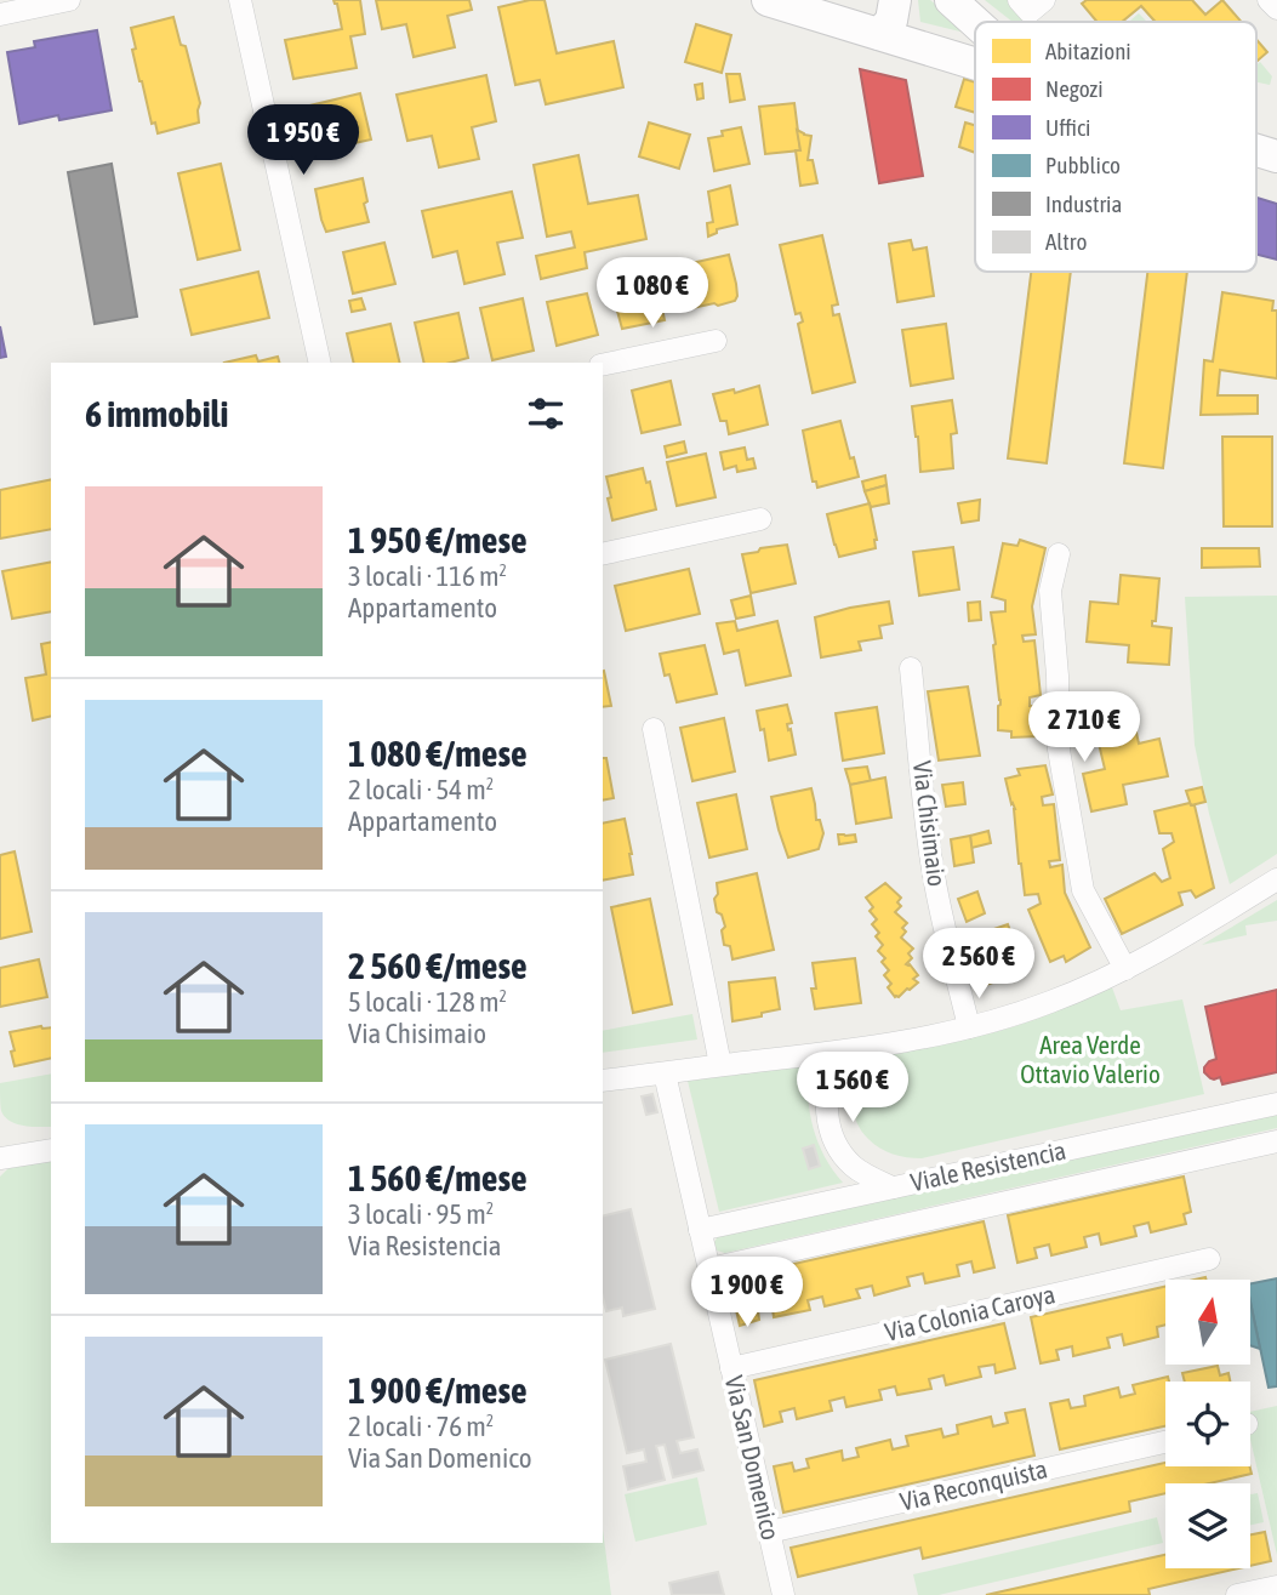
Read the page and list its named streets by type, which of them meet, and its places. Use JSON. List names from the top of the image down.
{
  "streets": {
    "street": [
      "Via Chisimaio",
      "Viale Resistencia",
      "Via Colonia Caroya",
      "Via San Domenico",
      "Via Reconquista"
    ]
  },
  "crossings": [
    ["Viale Resistencia", "Via San Domenico"],
    ["Via Colonia Caroya", "Via San Domenico"],
    ["Via San Domenico", "Via Reconquista"]
  ],
  "parks": ["Area Verde Ottavio Valerio"],
  "legend": [
    "Abitazioni",
    "Negozi",
    "Uffici",
    "Pubblico",
    "Industria",
    "Altro"
  ],
  "north": "top",
  "page": {
    "price": [
      "1 950 €",
      "1 080 €",
      "2 710 €",
      "2 560 €",
      "1 560 €",
      "1 900 €"
    ],
    "heading": "6 immobili",
    "list": [
      {
        "name": "1 950 €/mese",
        "note": "3 locali · 116 m² · Appartamento"
      },
      {
        "name": "1 080 €/mese",
        "note": "2 locali · 54 m² · Appartamento"
      },
      {
        "name": "2 560 €/mese",
        "note": "5 locali · 128 m² · Via Chisimaio"
      },
      {
        "name": "1 560 €/mese",
        "note": "3 locali · 95 m² · Via Resistencia"
      },
      {
        "name": "1 900 €/mese",
        "note": "2 locali · 76 m² · Via San Domenico"
      }
    ]
  }
}
